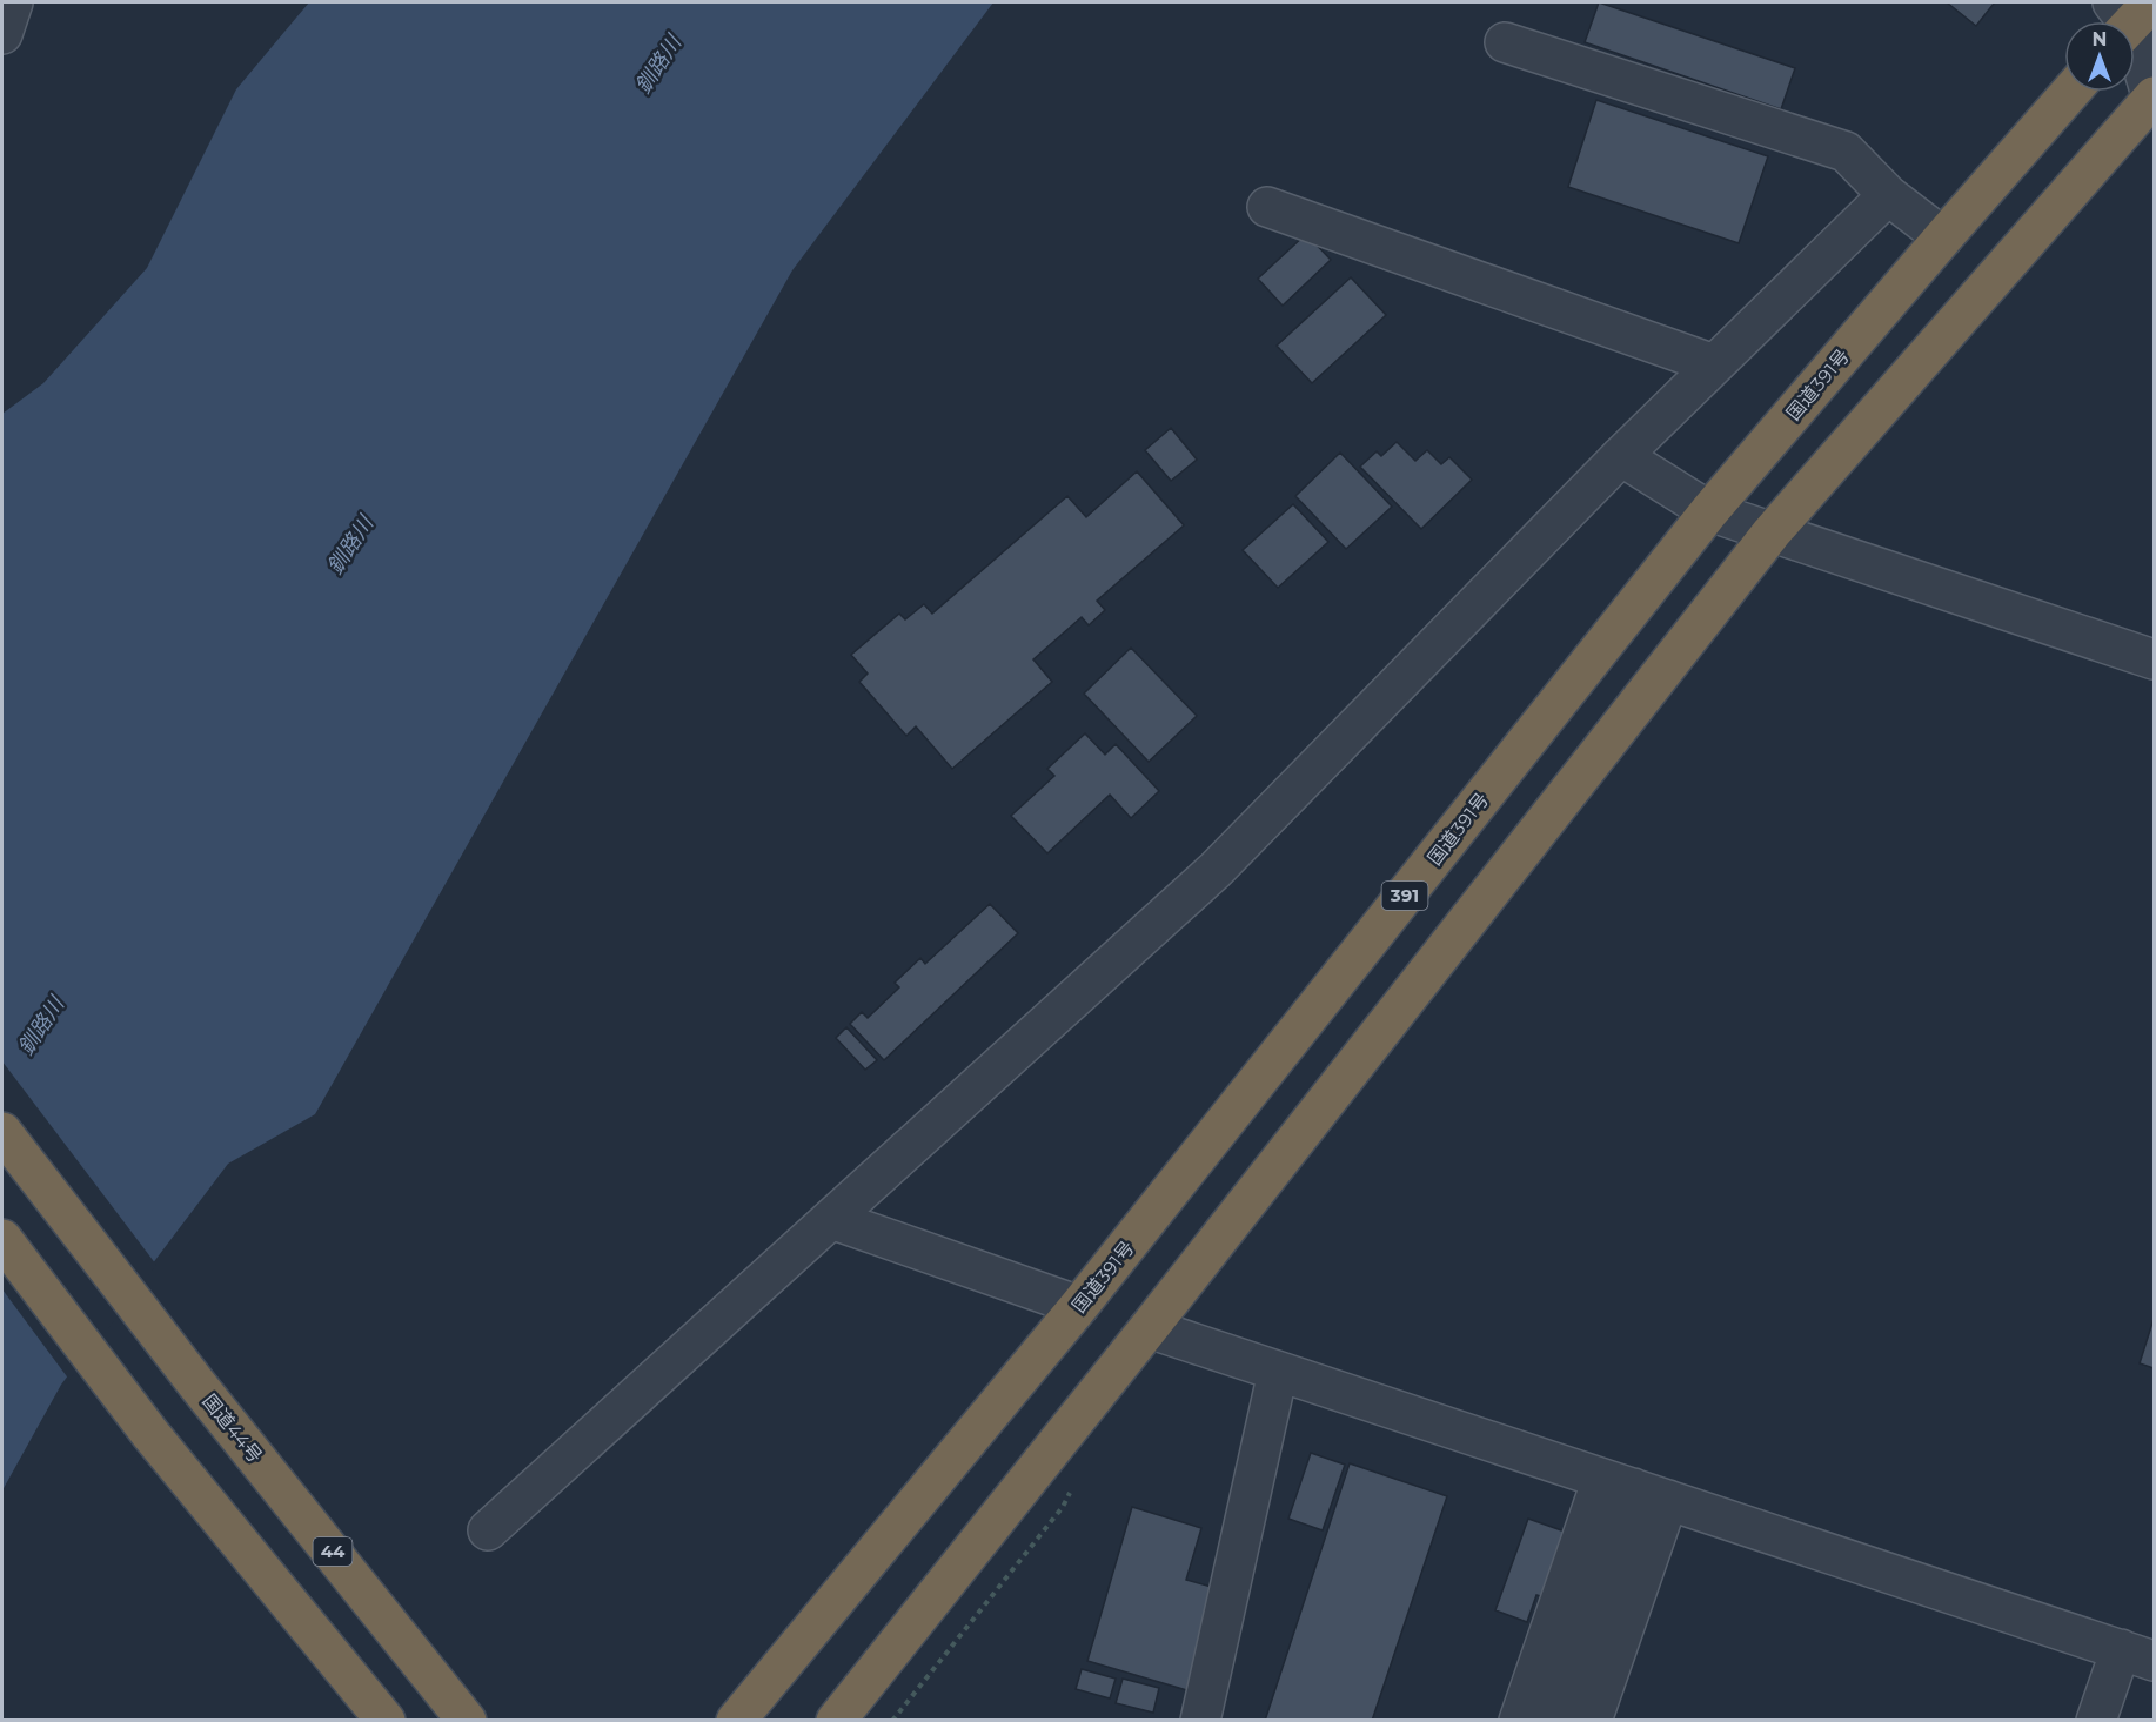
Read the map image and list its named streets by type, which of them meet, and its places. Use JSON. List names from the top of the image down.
{
  "streets": {
    "highway": [
      "国道391号",
      "391",
      "国道44号",
      "44"
    ]
  },
  "water": ["釧路川"],
  "north": "top"
}
